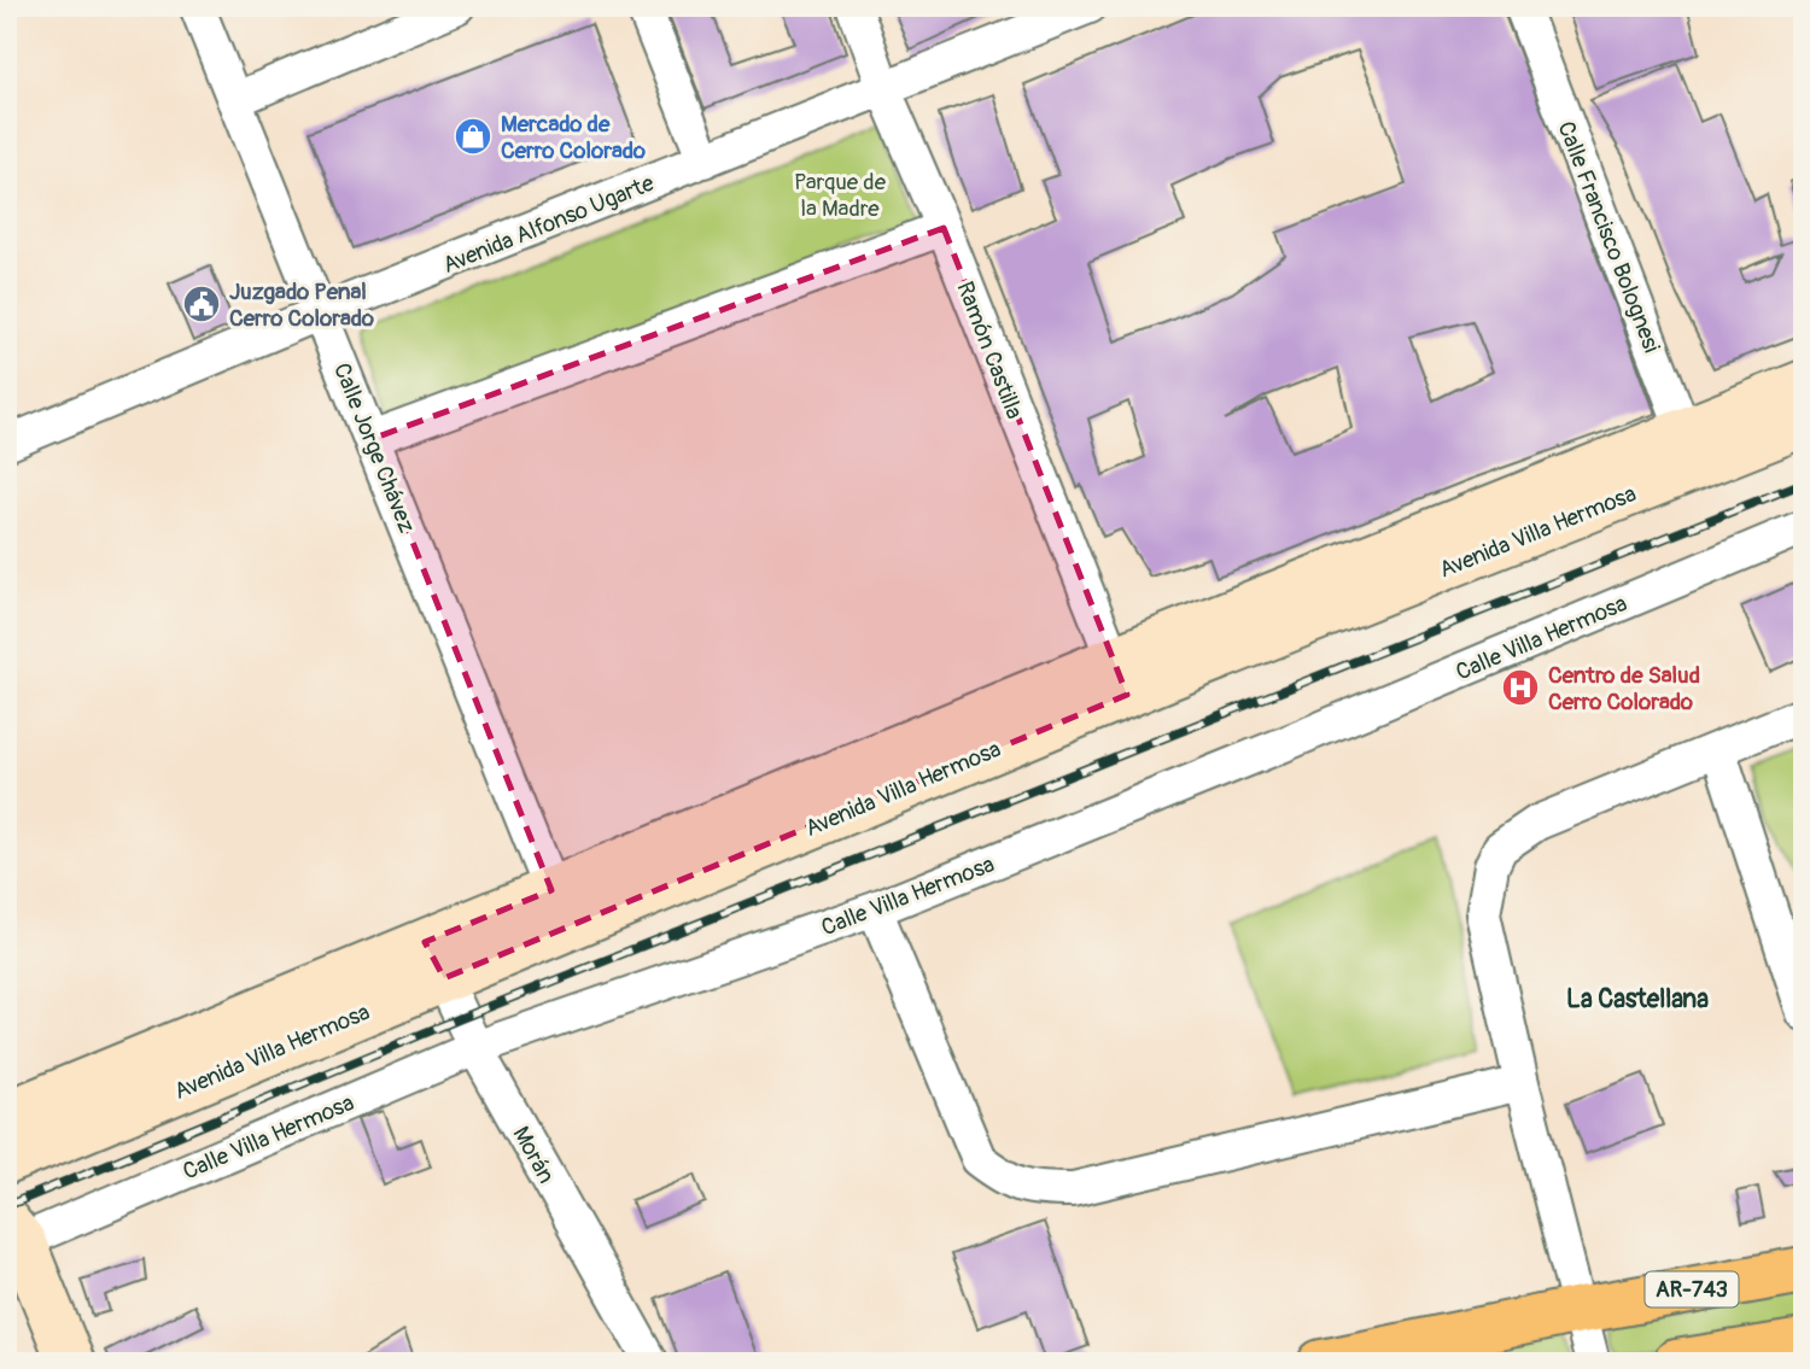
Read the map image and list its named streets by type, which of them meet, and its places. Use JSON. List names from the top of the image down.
{
  "streets": {
    "main road": ["Avenida Villa Hermosa", "AR-743"],
    "street": [
      "Avenida Alfonso Ugarte",
      "Calle Francisco Bolognesi",
      "Ramón Castilla",
      "Calle Jorge Chávez",
      "Calle Villa Hermosa",
      "Morán"
    ]
  },
  "crossings": [
    ["Avenida Alfonso Ugarte", "Ramón Castilla"],
    ["Avenida Alfonso Ugarte", "Calle Jorge Chávez"],
    ["Calle Francisco Bolognesi", "Avenida Villa Hermosa"],
    ["Ramón Castilla", "Avenida Villa Hermosa"],
    ["Calle Jorge Chávez", "Avenida Villa Hermosa"],
    ["Avenida Villa Hermosa", "Morán"],
    ["Calle Villa Hermosa", "Morán"]
  ],
  "districts": ["La Castellana"],
  "parks": ["Parque de la Madre"],
  "places": {
    "shop": ["Mercado de Cerro Colorado"],
    "public building": ["Juzgado Penal Cerro Colorado"],
    "hospital": ["Centro de Salud Cerro Colorado"]
  }
}
